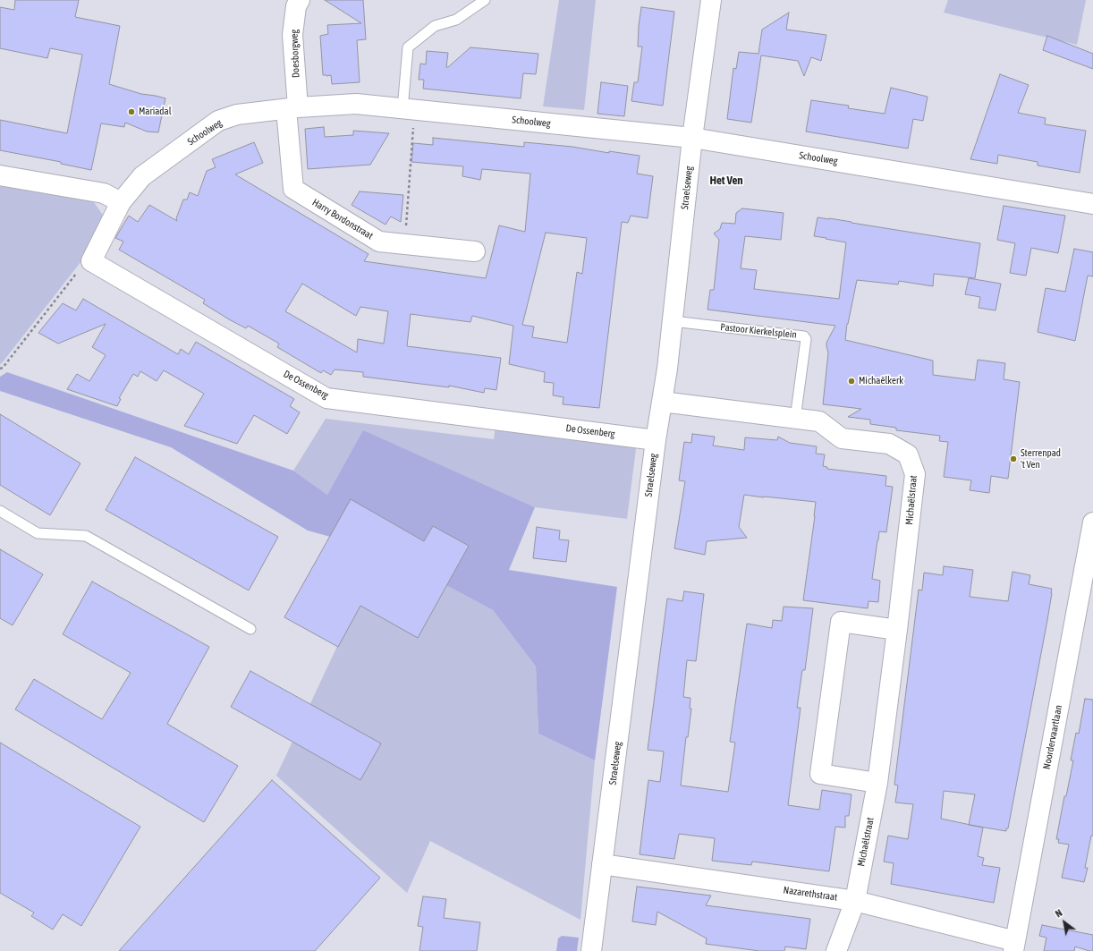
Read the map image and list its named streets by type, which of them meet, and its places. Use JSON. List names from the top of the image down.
{
  "streets": {
    "street": [
      "Doesborgweg",
      "Schoolweg",
      "Straelseweg",
      "Harry Bordonstraat",
      "De Ossenberg",
      "Michaëlstraat",
      "Noordervaartlaan",
      "Nazarethstraat"
    ],
    "lane": ["Pastoor Kierkelsplein"]
  },
  "crossings": [
    ["Doesborgweg", "Schoolweg"],
    ["Doesborgweg", "Harry Bordonstraat"],
    ["Schoolweg", "Straelseweg"],
    ["Schoolweg", "Harry Bordonstraat"],
    ["Straelseweg", "Pastoor Kierkelsplein"],
    ["Straelseweg", "De Ossenberg"],
    ["Straelseweg", "Michaëlstraat"],
    ["Straelseweg", "Nazarethstraat"],
    ["Pastoor Kierkelsplein", "Michaëlstraat"],
    ["Michaëlstraat", "Nazarethstraat"],
    ["Noordervaartlaan", "Nazarethstraat"]
  ],
  "districts": ["Het Ven"],
  "places": ["Mariadal", "Michaëlkerk", "Sterrenpad 't Ven"],
  "north": "top left"
}
